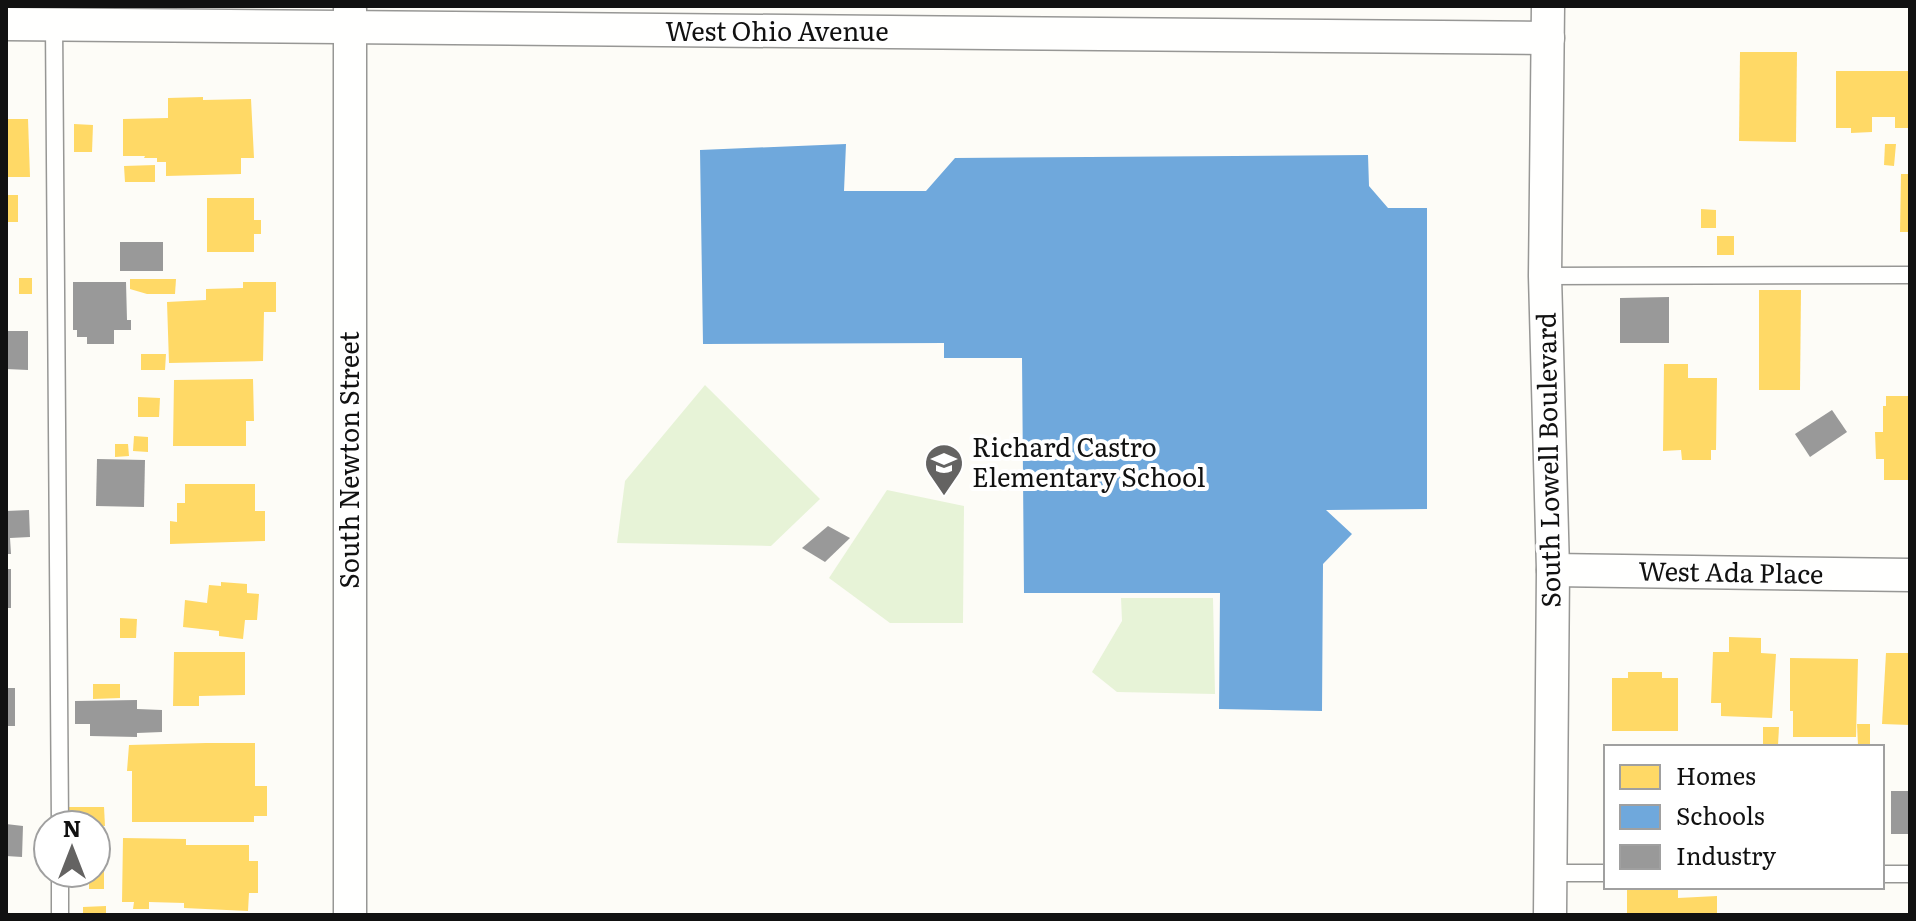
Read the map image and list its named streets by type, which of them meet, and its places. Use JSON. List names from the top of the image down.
{
  "streets": {
    "street": [
      "West Ohio Avenue",
      "South Newton Street",
      "South Lowell Boulevard",
      "West Ada Place"
    ]
  },
  "crossings": [
    ["West Ohio Avenue", "South Newton Street"],
    ["West Ohio Avenue", "South Lowell Boulevard"],
    ["South Lowell Boulevard", "West Ada Place"]
  ],
  "places": {
    "school or university": ["Richard Castro Elementary School"]
  },
  "legend": ["Homes", "Schools", "Industry"],
  "north": "top"
}
